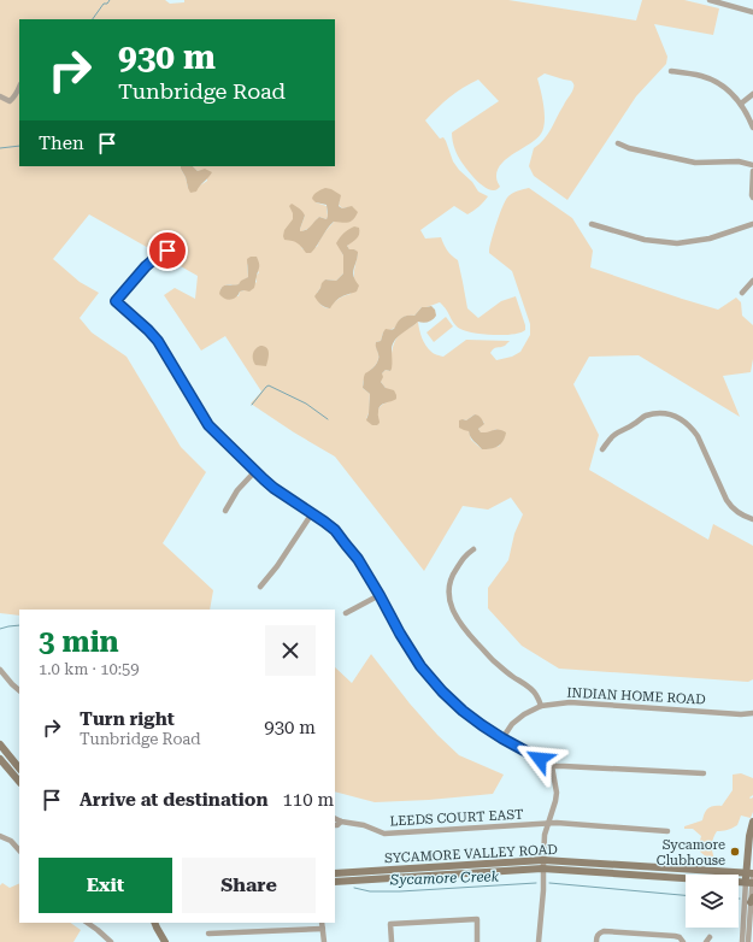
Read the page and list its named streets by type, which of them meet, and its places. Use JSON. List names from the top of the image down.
{
  "streets": {
    "main road": ["SYCAMORE VALLEY ROAD"],
    "street": ["INDIAN HOME ROAD", "LEEDS COURT EAST"]
  },
  "water": ["Sycamore Creek"],
  "places": ["Sycamore Clubhouse"],
  "page": {
    "turn": ["930 m", "Tunbridge Road"],
    "then": "Then",
    "heading": ["3 min", "1.0 km · 10:59"],
    "list": [
      {
        "name": "Turn right",
        "note": "Tunbridge Road",
        "value": "930 m"
      },
      {
        "name": "Arrive at destination",
        "value": "110 m"
      }
    ],
    "buttons": ["Exit", "Share"]
  }
}
